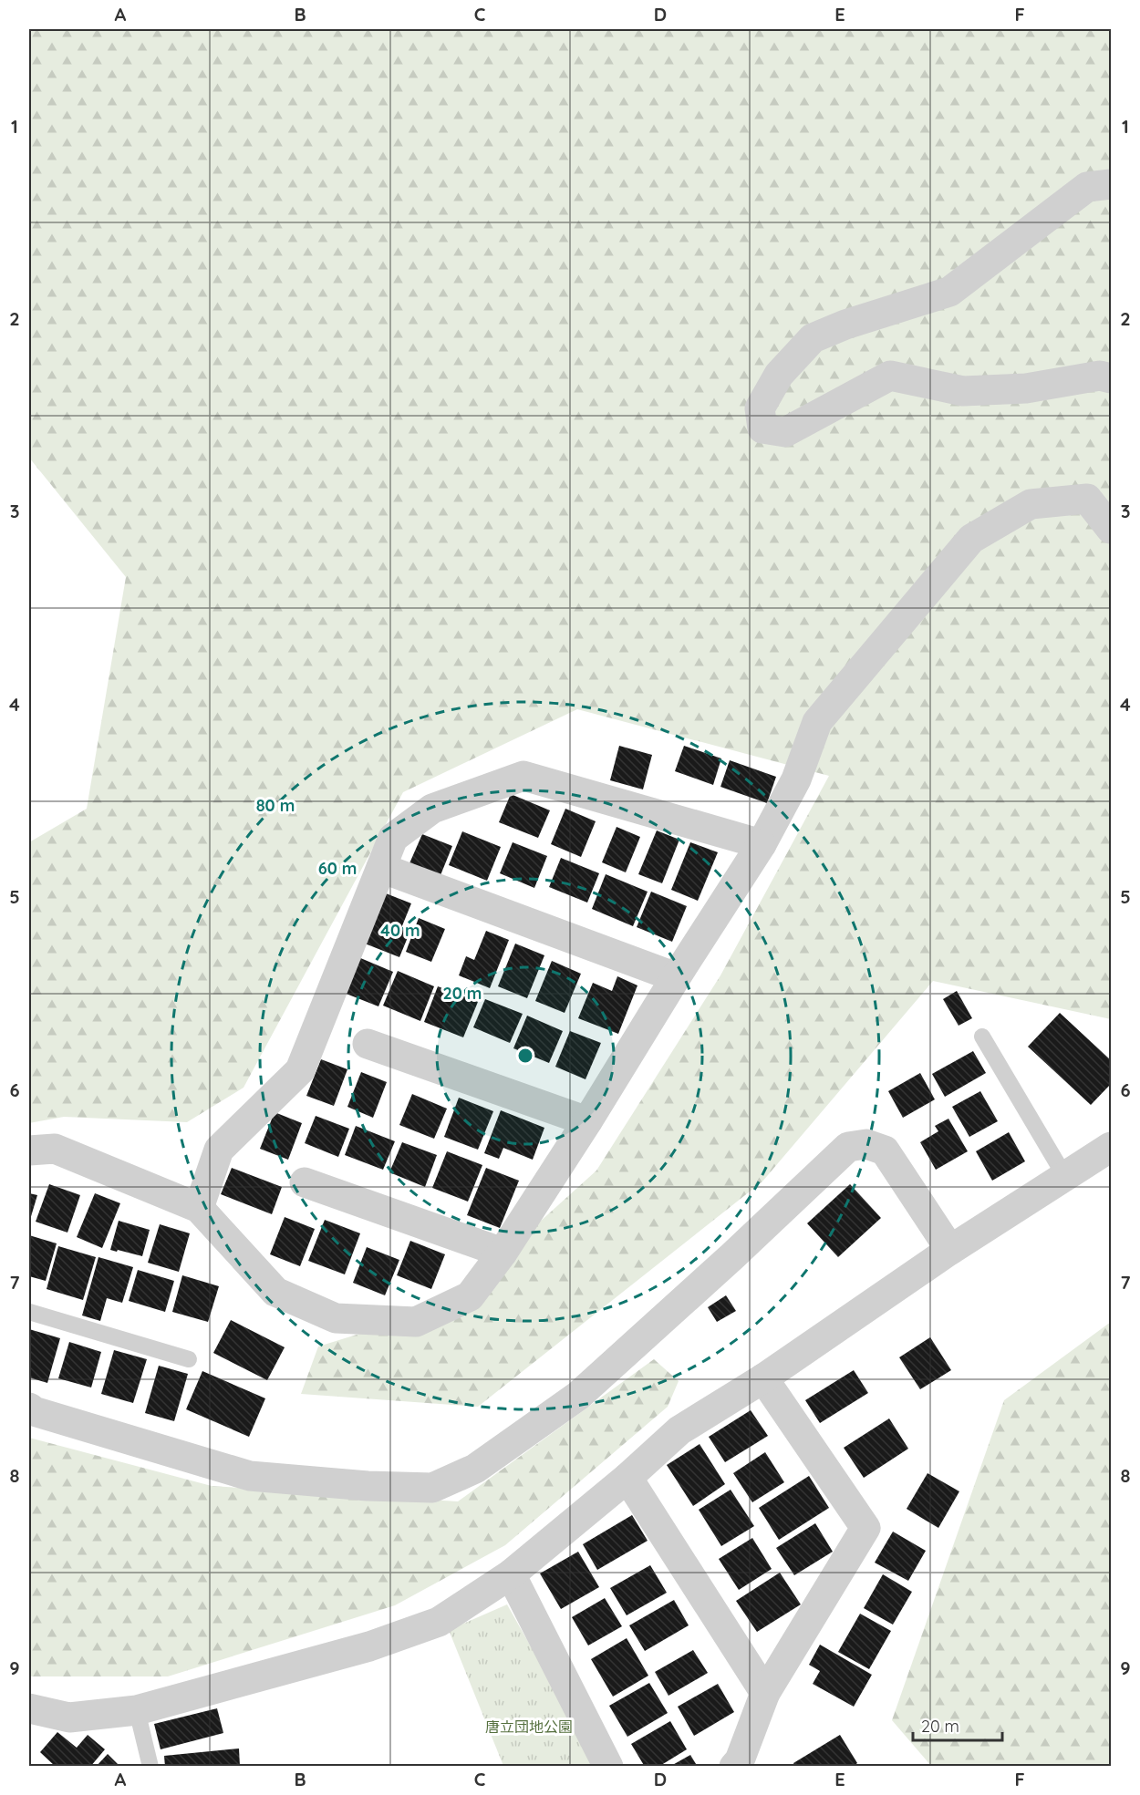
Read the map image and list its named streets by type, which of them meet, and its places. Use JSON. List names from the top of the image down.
{
  "parks": ["唐立団地公園"],
  "scale_bar": "20 m",
  "grid": {
    "columns": [
      "A",
      "B",
      "C",
      "D",
      "E",
      "F"
    ],
    "rows": [
      "1",
      "2",
      "3",
      "4",
      "5",
      "6",
      "7",
      "8",
      "9"
    ]
  },
  "rings": [
    "80 m",
    "60 m",
    "40 m",
    "20 m"
  ]
}
